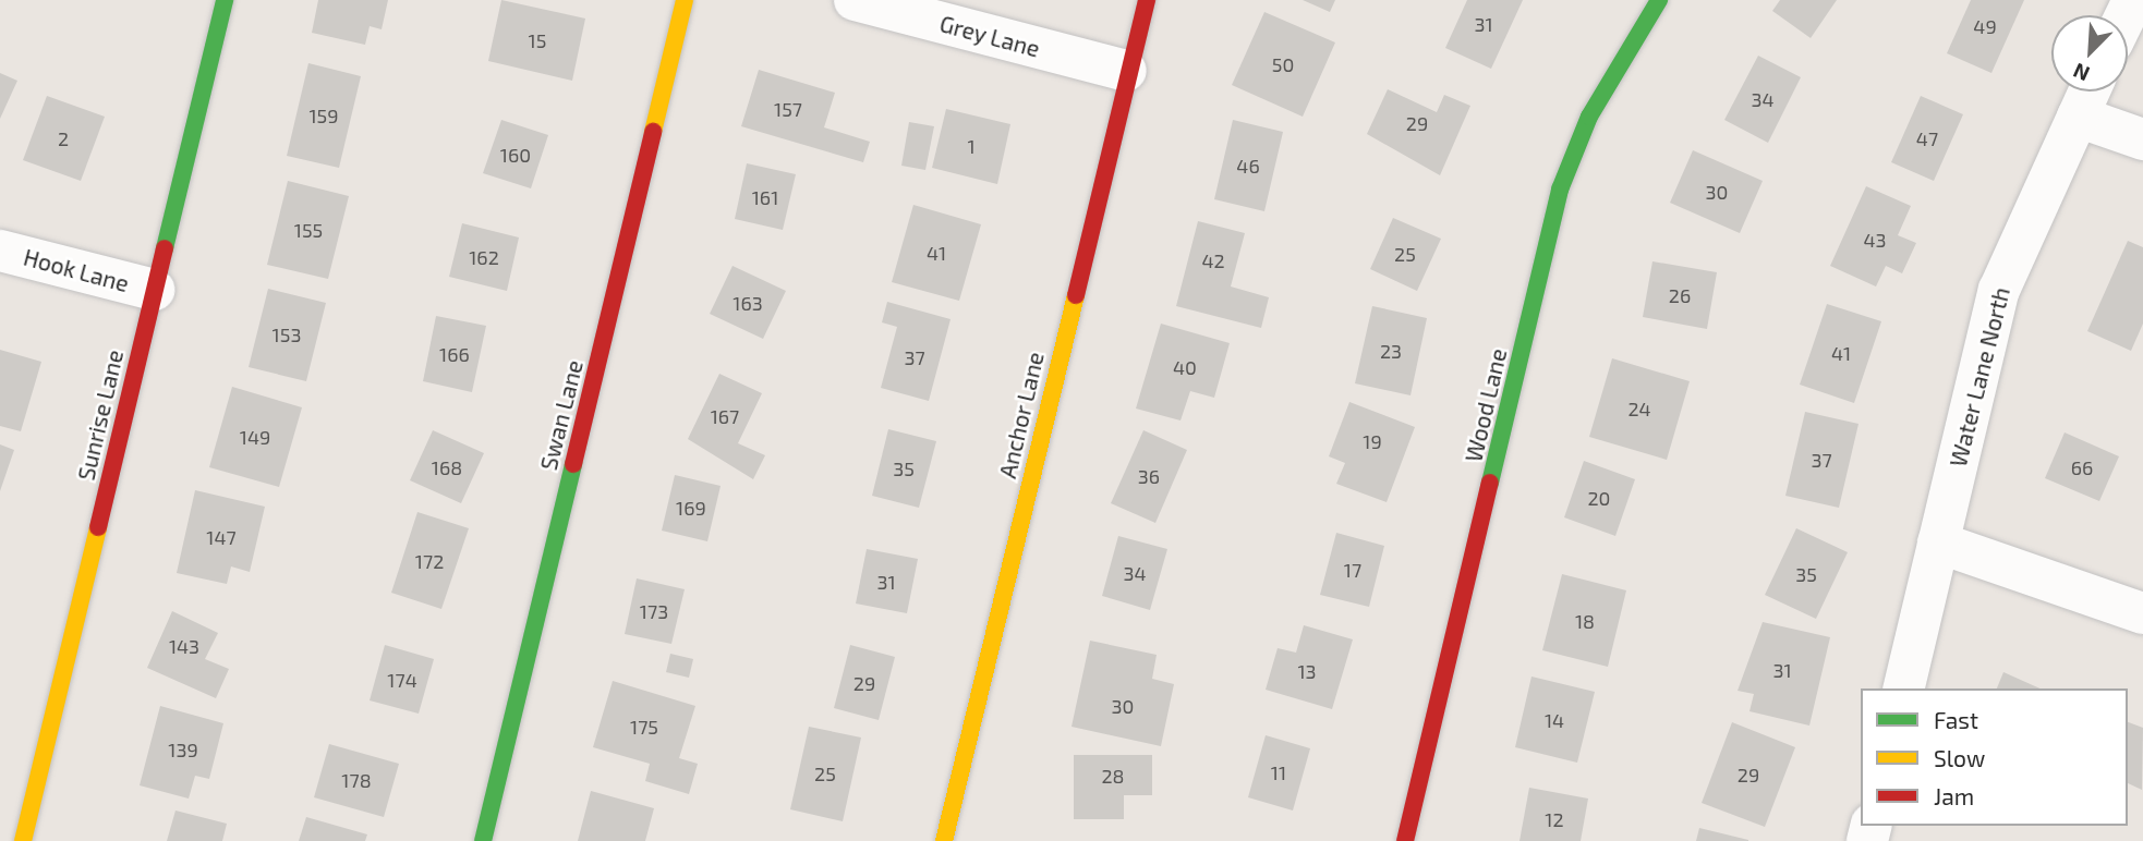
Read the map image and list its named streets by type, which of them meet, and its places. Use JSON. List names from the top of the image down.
{
  "streets": {
    "street": [
      "Grey Lane",
      "Hook Lane",
      "Water Lane North",
      "Wood Lane",
      "Sunrise Lane",
      "Swan Lane",
      "Anchor Lane"
    ]
  },
  "crossings": [
    ["Grey Lane", "Anchor Lane"],
    ["Hook Lane", "Sunrise Lane"]
  ],
  "house_numbers": [
    "31",
    "49",
    "15",
    "50",
    "34",
    "157",
    "159",
    "29",
    "2",
    "47",
    "1",
    "160",
    "46",
    "30",
    "161",
    "155",
    "43",
    "41",
    "25",
    "162",
    "42",
    "26",
    "163",
    "153",
    "23",
    "41",
    "166",
    "37",
    "40",
    "24",
    "167",
    "149",
    "19",
    "37",
    "168",
    "66",
    "35",
    "36",
    "20",
    "169",
    "147",
    "172",
    "17",
    "34",
    "35",
    "31",
    "173",
    "18",
    "143",
    "31",
    "13",
    "174",
    "29",
    "30",
    "14",
    "175",
    "139",
    "11",
    "25",
    "29",
    "28",
    "178",
    "12"
  ],
  "legend": ["Fast", "Slow", "Jam"],
  "north": "bottom left"
}
